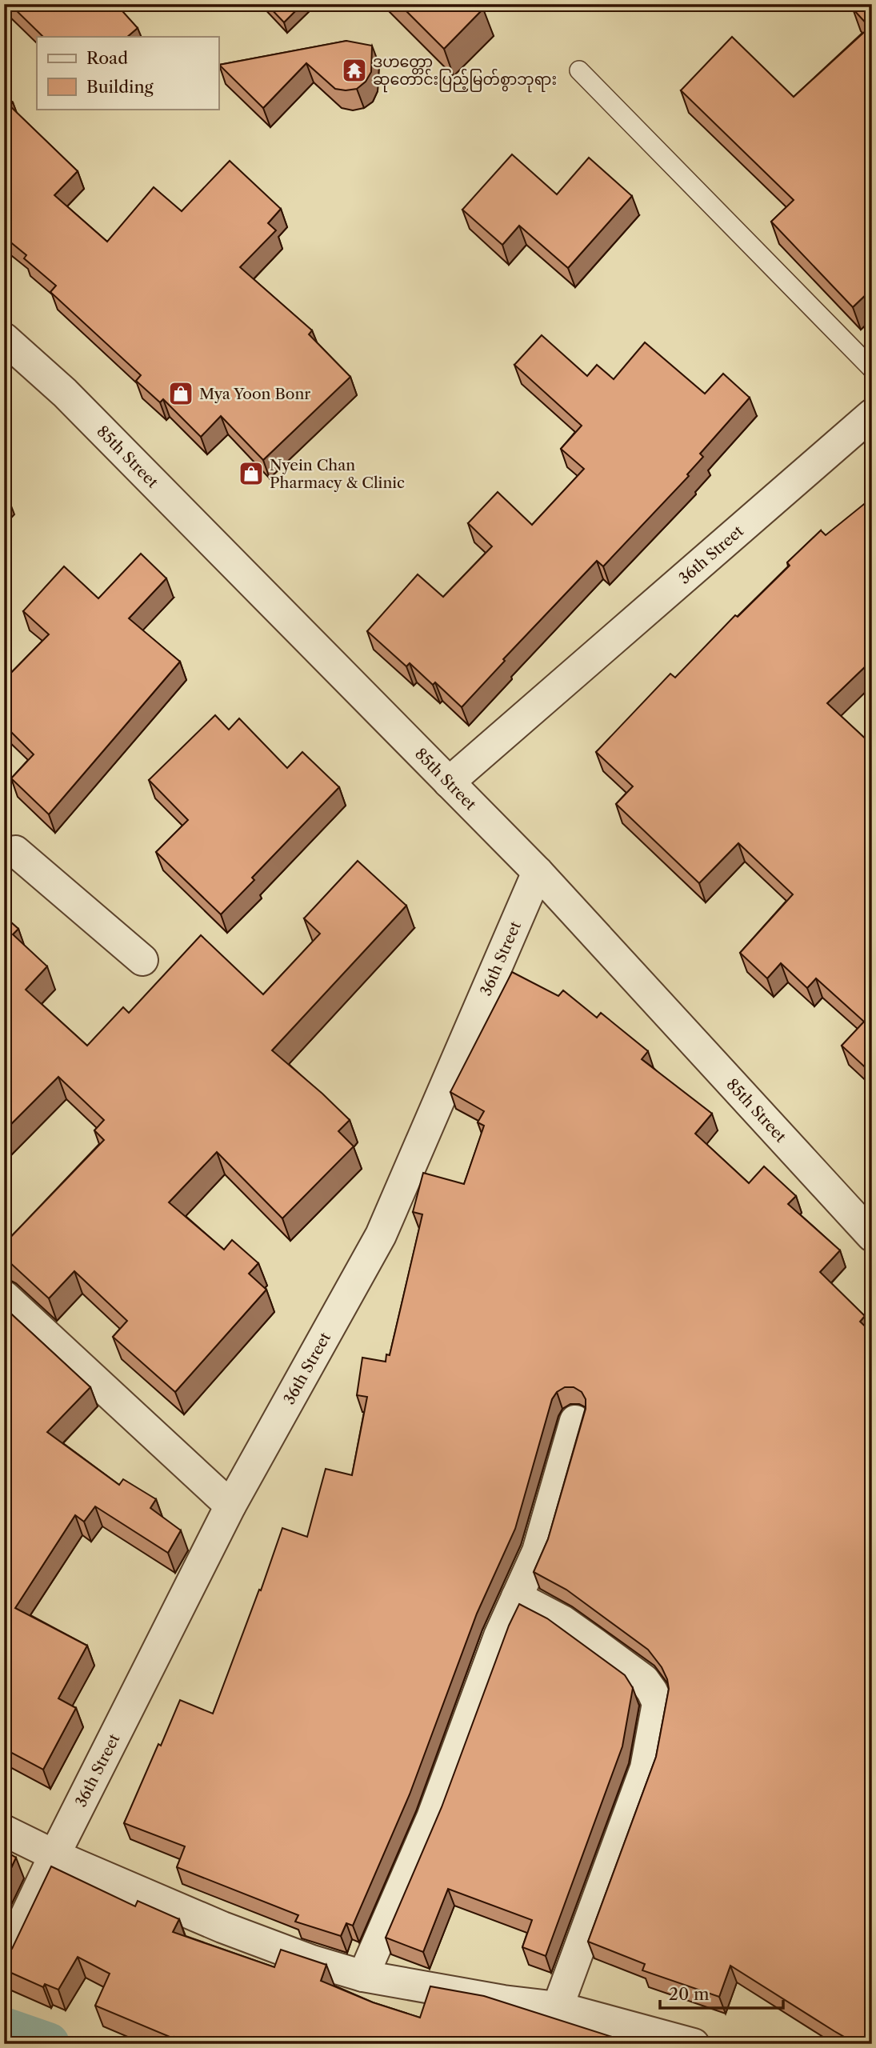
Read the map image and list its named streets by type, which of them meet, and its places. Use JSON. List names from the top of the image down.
{
  "streets": {
    "street": ["85th Street", "36th Street"]
  },
  "crossings": [
    ["85th Street", "36th Street"]
  ],
  "places": {
    "temple": ["ဒဟတ္တော ဆုတောင်းပြည့်မြတ်စွာဘုရား"],
    "shop": ["Mya Yoon Bonr", "Nyein Chan Pharmacy & Clinic"]
  },
  "legend": ["Road", "Building"],
  "scale_bar": "20 m"
}
